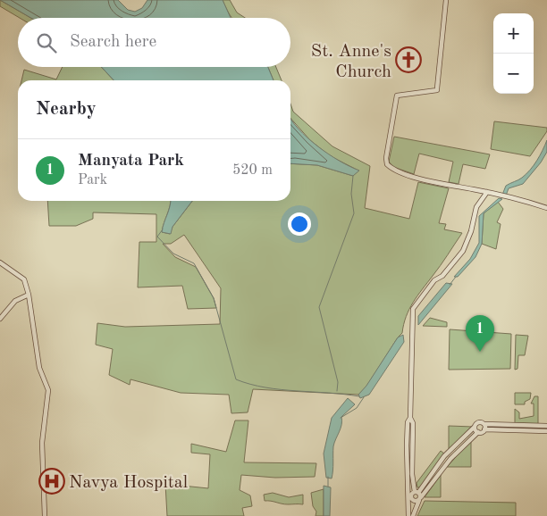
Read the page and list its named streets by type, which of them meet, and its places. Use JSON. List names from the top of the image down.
{
  "places": {
    "church": ["St. Anne's Church"],
    "hospital": ["Navya Hospital"]
  },
  "page": {
    "map_buttons": ["+", "−"],
    "search": "Search here",
    "heading": "Nearby",
    "list": [
      {
        "mark": "1",
        "name": "Manyata Park",
        "note": "Park",
        "value": "520 m"
      }
    ],
    "pins": "1"
  }
}
